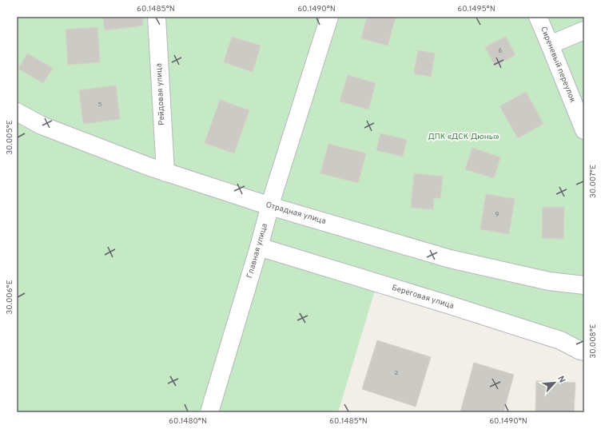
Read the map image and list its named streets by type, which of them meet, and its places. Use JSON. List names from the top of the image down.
{
  "streets": {
    "street": [
      "Сиреневый переулок",
      "Рейдовая улица",
      "Отрадная улица",
      "Главная улица",
      "Береговая улица"
    ]
  },
  "crossings": [
    ["Рейдовая улица", "Отрадная улица"],
    ["Отрадная улица", "Главная улица"],
    ["Главная улица", "Береговая улица"]
  ],
  "parks": ["ДПК «ДСК Дюны»"],
  "house_numbers": [
    "6",
    "5",
    "9",
    "2"
  ],
  "north": "top right",
  "coordinates": [
    "60.1485°N",
    "60.1490°N",
    "60.1495°N",
    "30.005°E",
    "30.007°E",
    "30.006°E",
    "30.008°E",
    "60.1480°N"
  ]
}
